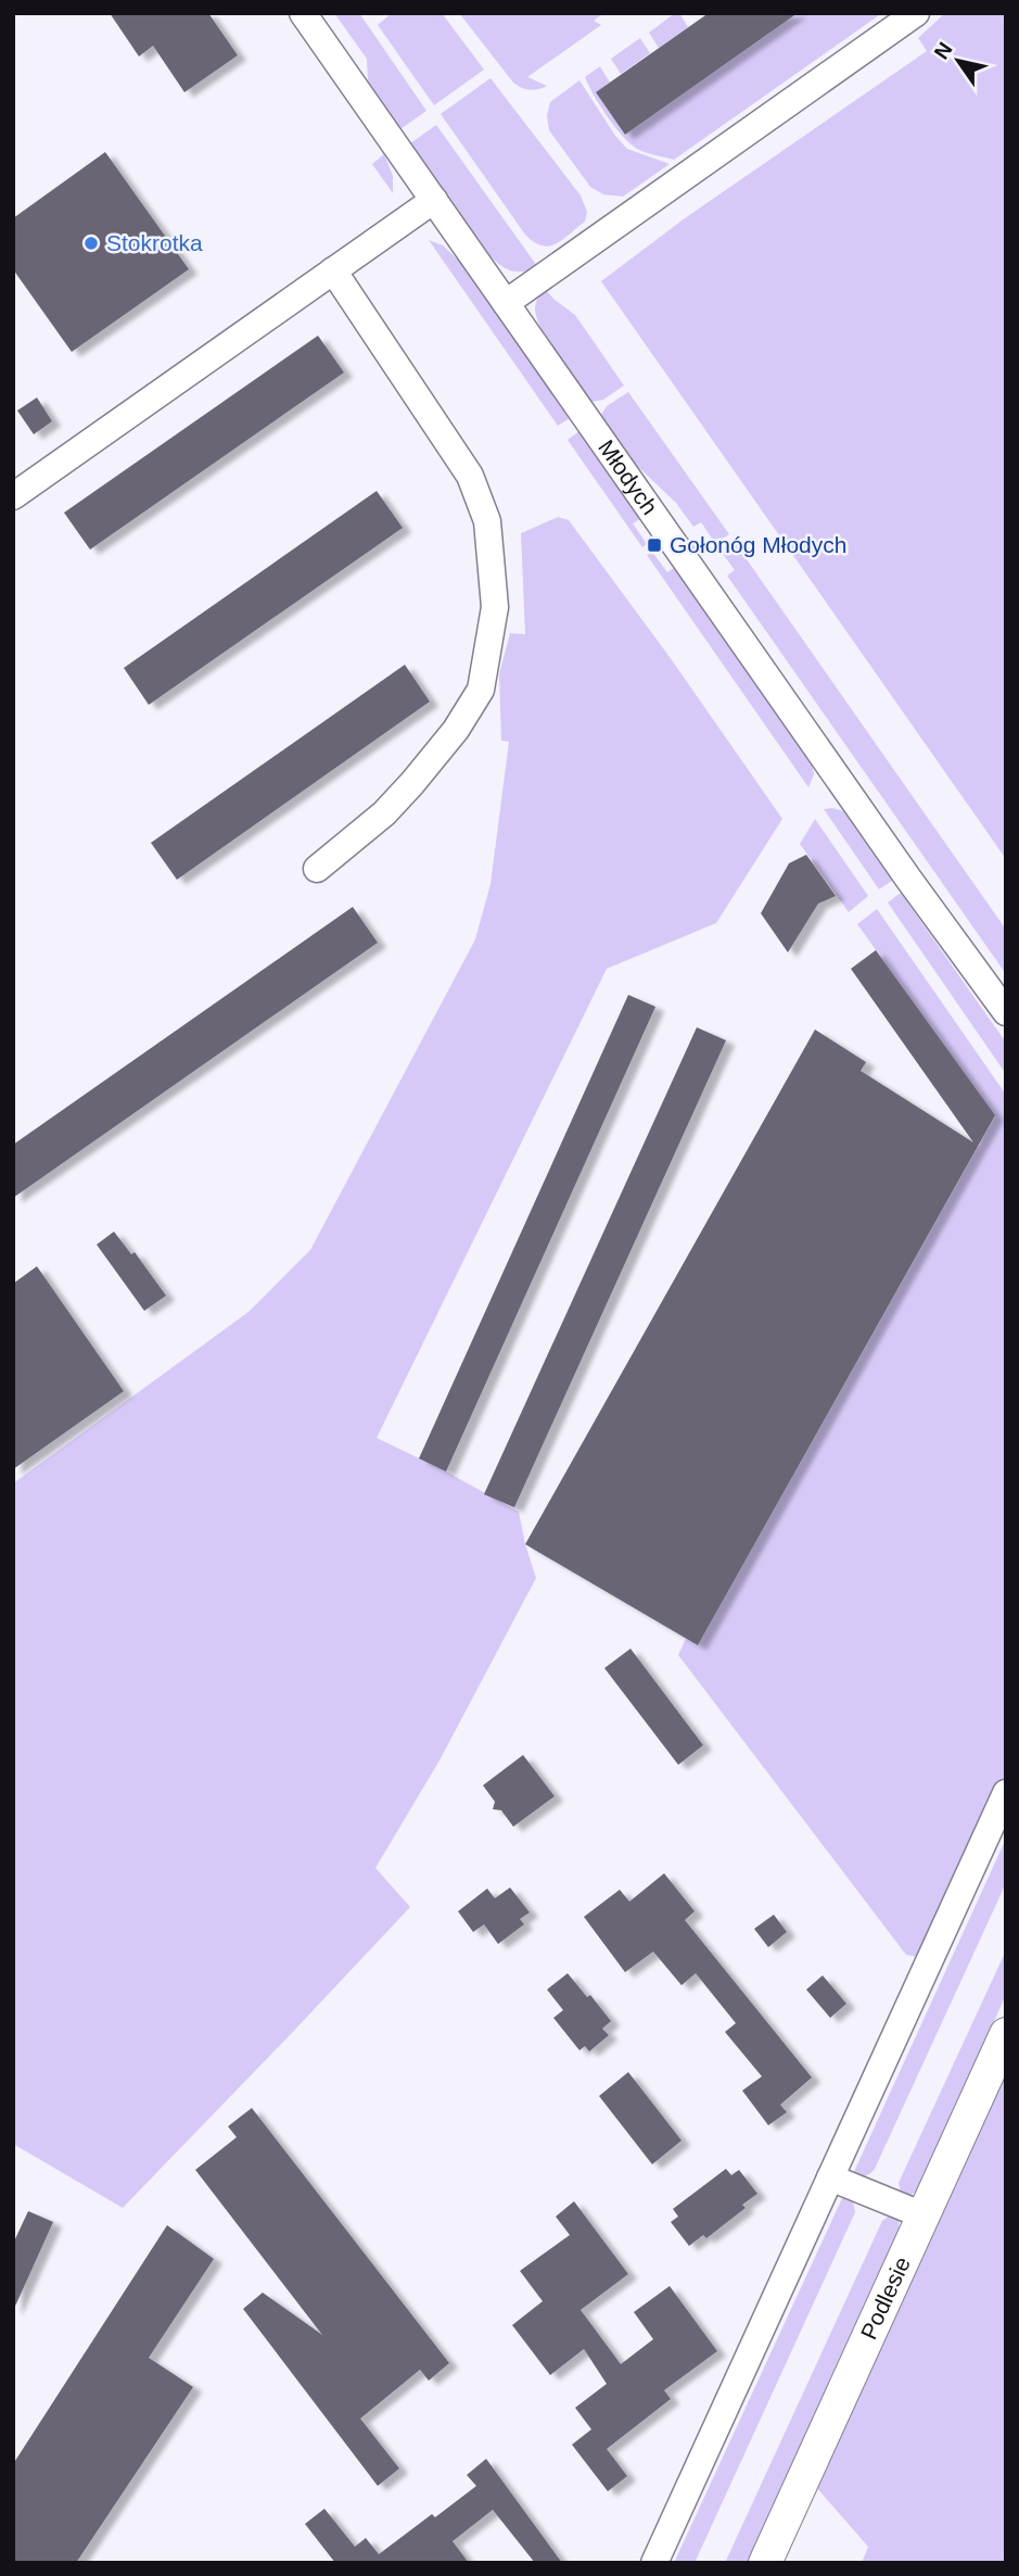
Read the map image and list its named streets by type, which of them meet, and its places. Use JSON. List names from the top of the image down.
{
  "streets": {
    "street": ["Młodych", "Podlesie"]
  },
  "places": {
    "other": ["Stokrotka"],
    "transit": ["Gołonóg Młodych"]
  },
  "north": "top left"
}
